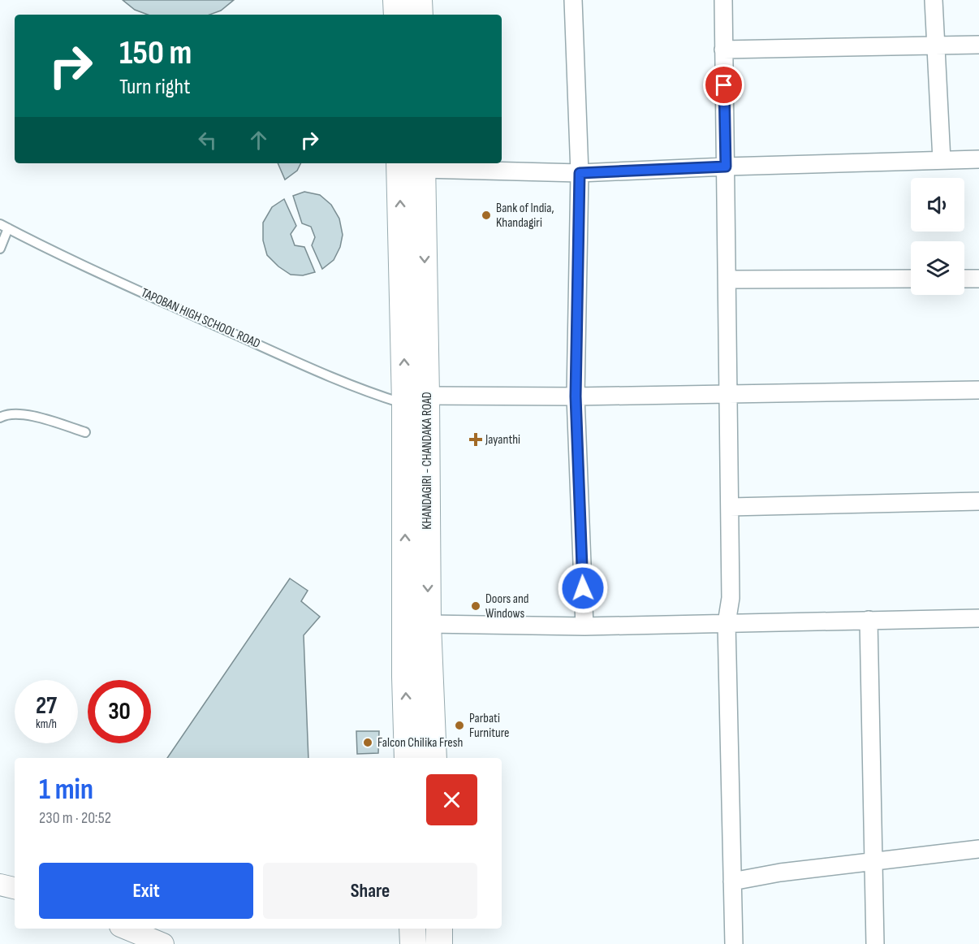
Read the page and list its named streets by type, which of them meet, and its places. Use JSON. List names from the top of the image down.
{
  "streets": {
    "main road": ["KHANDAGIRI - CHANDAKA ROAD"],
    "lane": ["TAPOBAN HIGH SCHOOL ROAD"]
  },
  "crossings": [
    ["TAPOBAN HIGH SCHOOL ROAD", "KHANDAGIRI - CHANDAKA ROAD"]
  ],
  "places": {
    "other": [
      "Bank of India, Khandagiri",
      "Doors and Windows",
      "Parbati Furniture",
      "Falcon Chilika Fresh"
    ],
    "health": ["Jayanthi"]
  },
  "page": {
    "turn": ["150 m", "Turn right"],
    "speed": "27 km/h",
    "limit": "30",
    "heading": ["1 min", "230 m · 20:52"],
    "buttons": ["Exit", "Share"]
  }
}
